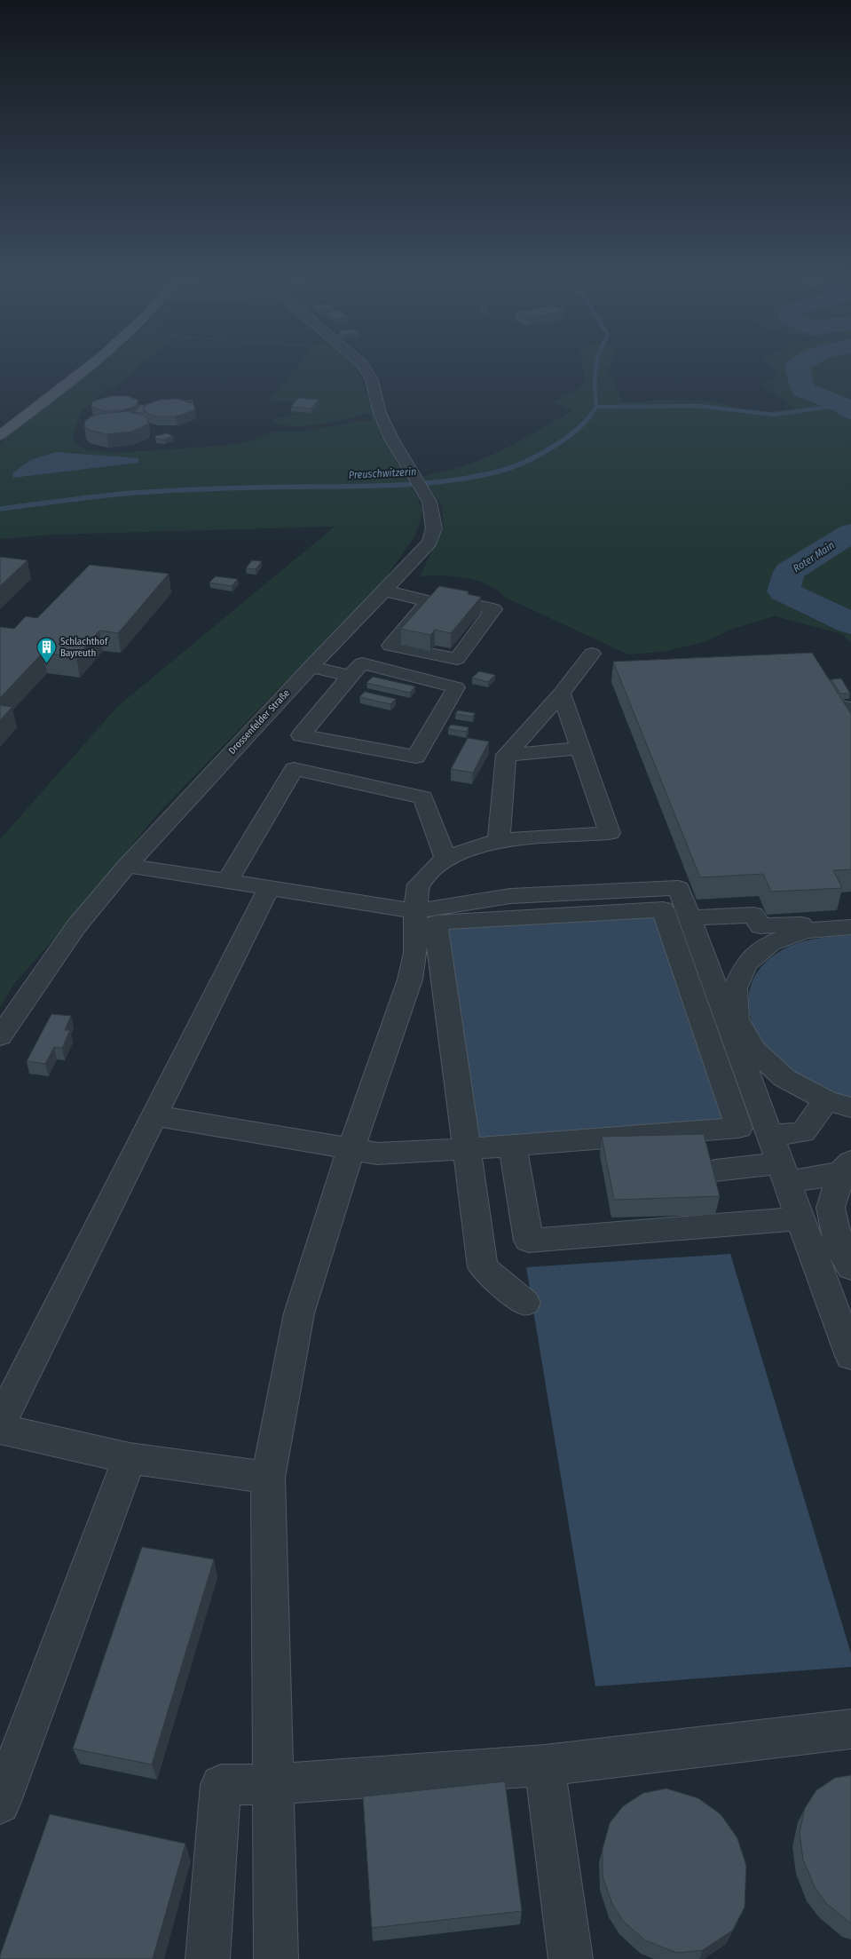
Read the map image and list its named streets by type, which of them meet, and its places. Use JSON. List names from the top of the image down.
{
  "streets": {
    "street": ["Drossenfelder Straße"]
  },
  "water": ["Preuschwitzerin", "Roter Main"],
  "places": {
    "building": ["Schlachthof Bayreuth"]
  }
}
